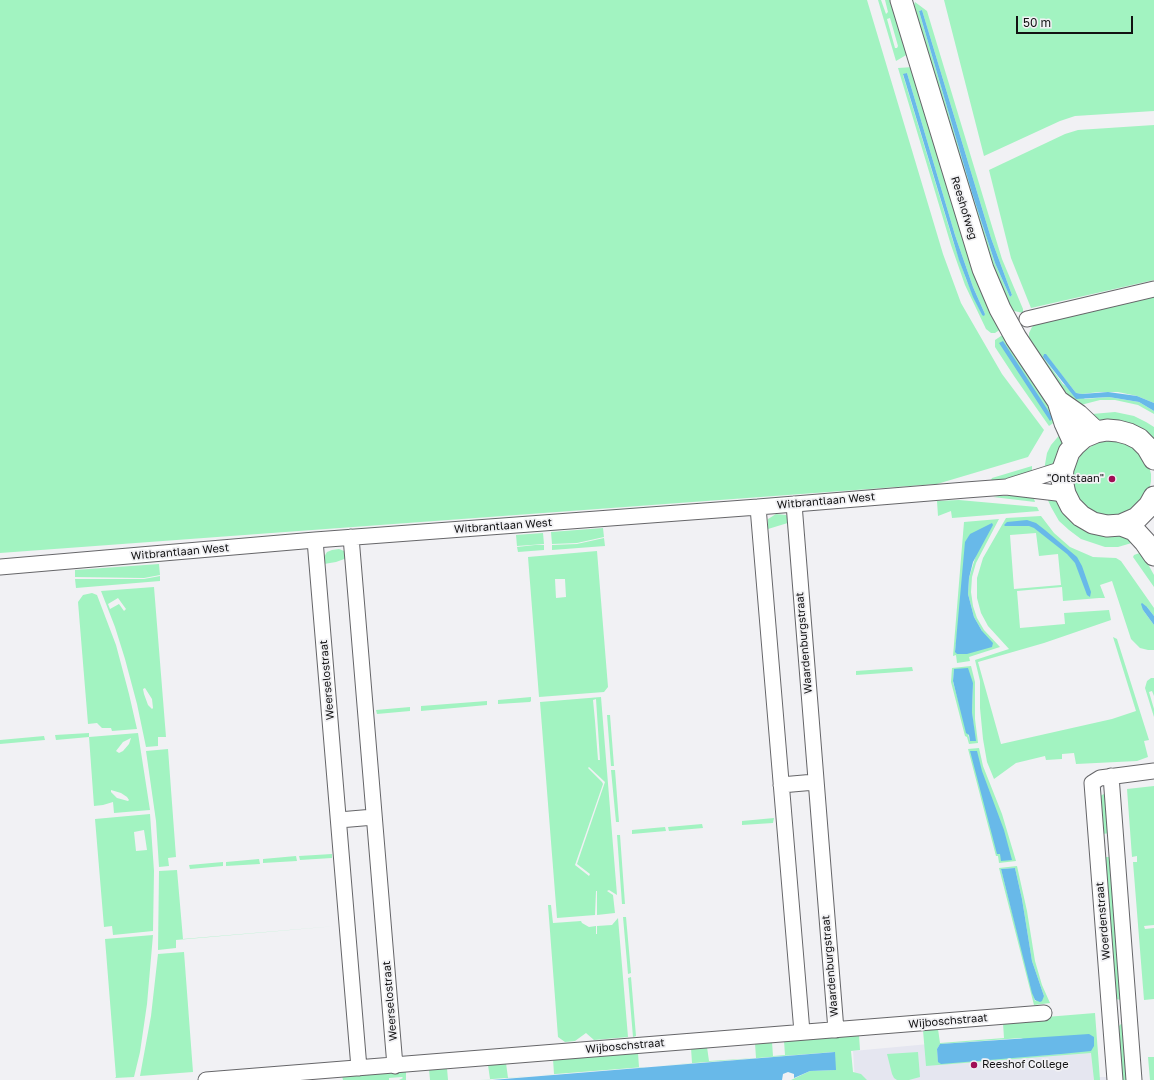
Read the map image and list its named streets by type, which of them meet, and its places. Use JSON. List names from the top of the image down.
{
  "streets": {
    "street": [
      "Reeshofweg",
      "Witbrantlaan West",
      "Waardenburgstraat",
      "Weerselostraat",
      "Woerdenstraat",
      "Wijboschstraat"
    ]
  },
  "crossings": [
    ["Witbrantlaan West", "Waardenburgstraat"],
    ["Witbrantlaan West", "Weerselostraat"],
    ["Waardenburgstraat", "Wijboschstraat"],
    ["Weerselostraat", "Wijboschstraat"]
  ],
  "places": ["\"Ontstaan\"", "Reeshof College"],
  "scale_bar": "50 m"
}
